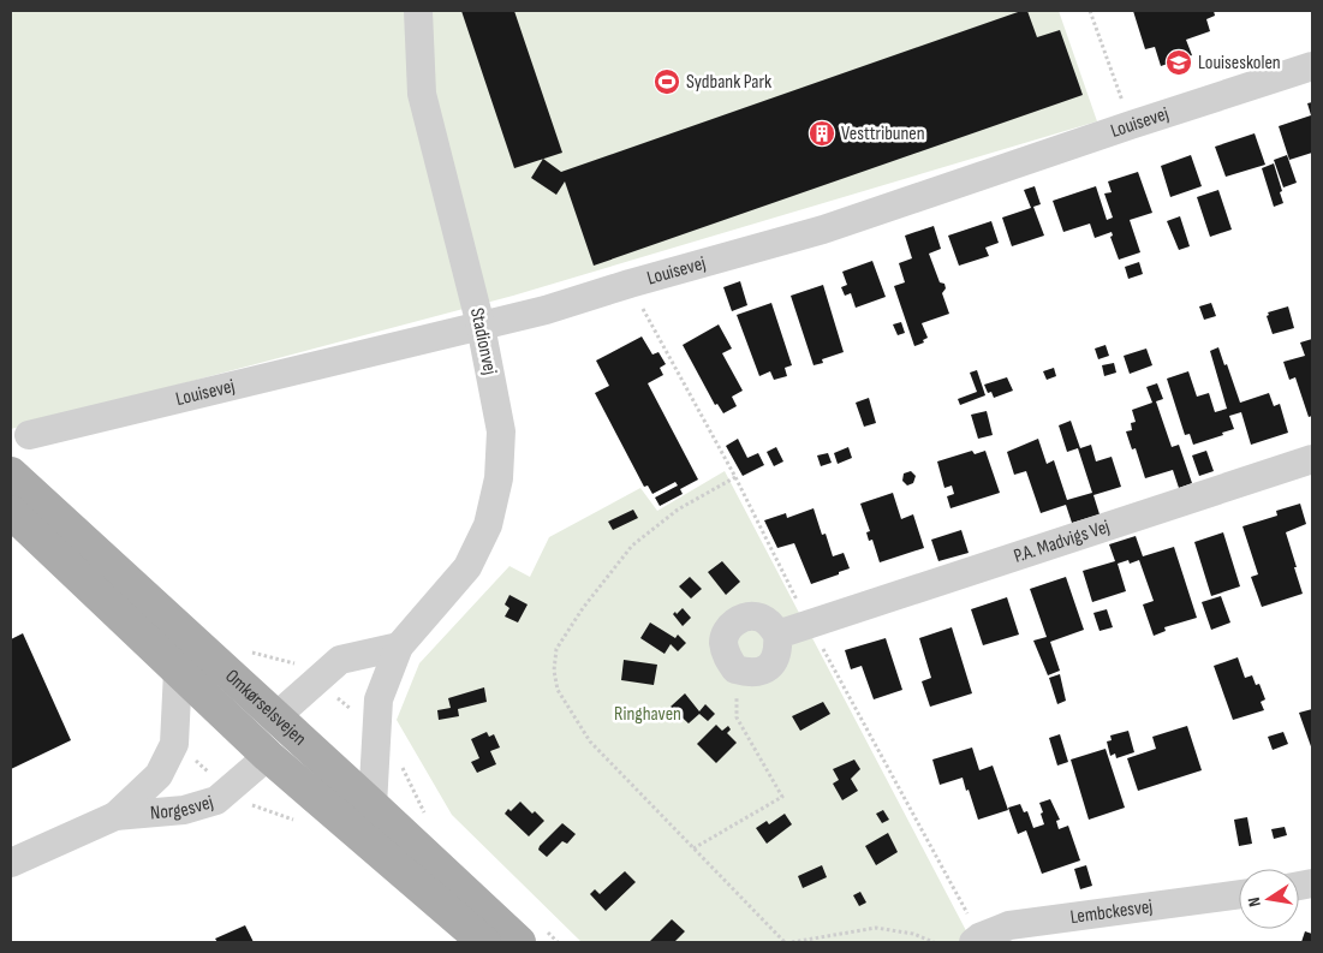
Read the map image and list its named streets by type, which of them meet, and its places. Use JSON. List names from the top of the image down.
{
  "streets": {
    "main road": ["Omkørselsvejen"],
    "street": [
      "Louisevej",
      "Stadionvej",
      "P.A. Madvigs Vej",
      "Norgesvej",
      "Lembckesvej"
    ]
  },
  "crossings": [
    ["Louisevej", "Stadionvej"],
    ["Stadionvej", "Omkørselsvejen"],
    ["Omkørselsvejen", "Norgesvej"]
  ],
  "parks": ["Ringhaven"],
  "places": {
    "school or university": ["Louiseskolen"],
    "sports": ["Sydbank Park"],
    "building": ["Vesttribunen"]
  },
  "north": "left"
}
